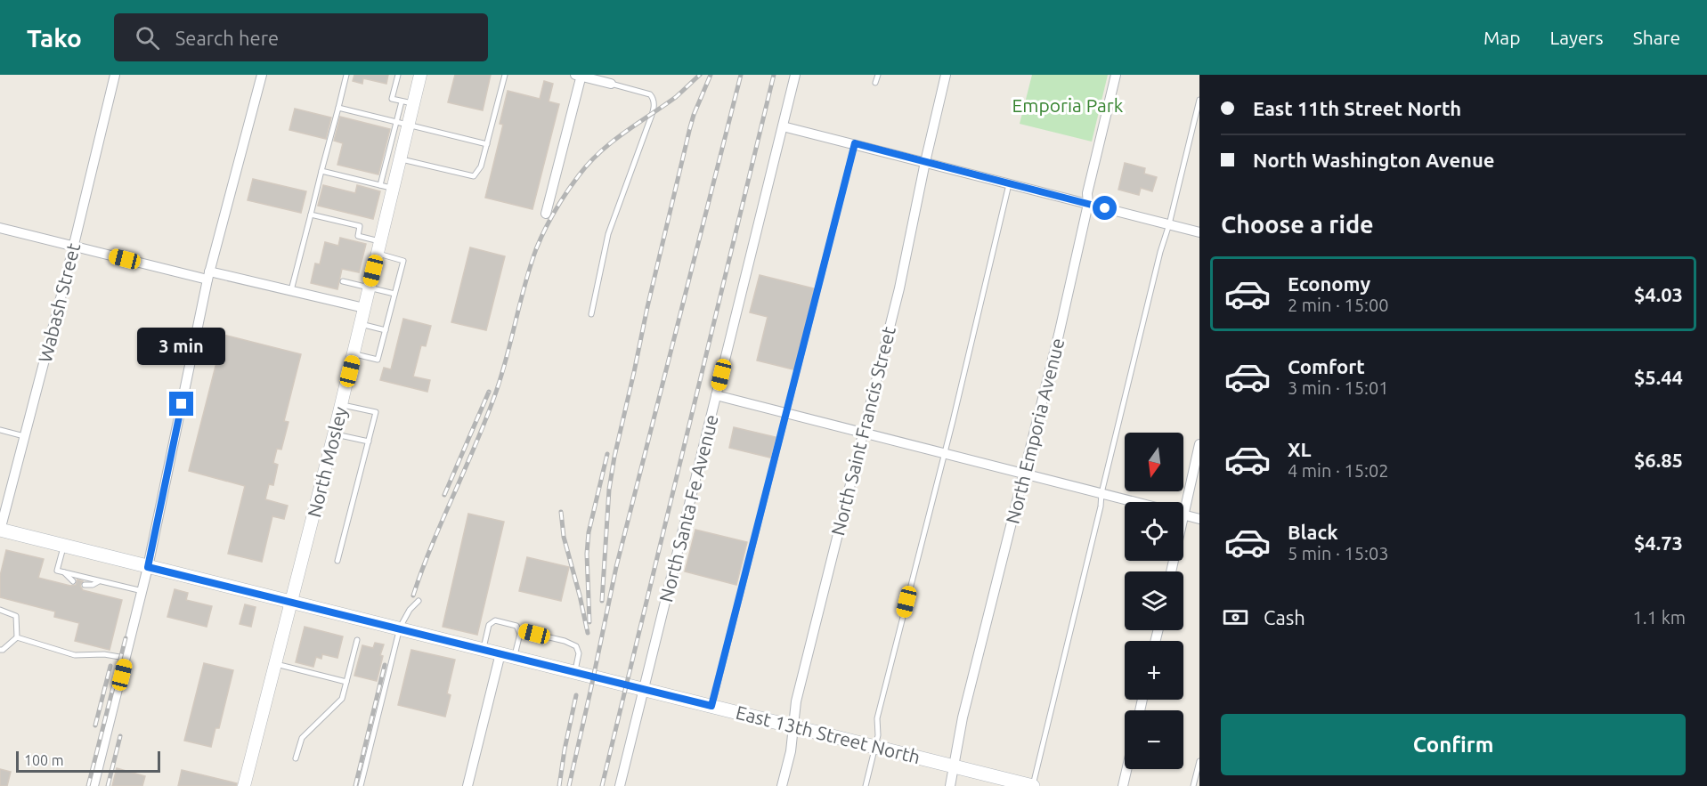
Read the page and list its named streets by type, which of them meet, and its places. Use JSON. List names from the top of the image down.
{
  "streets": {
    "main road": ["East 13th Street North"],
    "street": [
      "Wabash Street",
      "North Saint Francis Street",
      "North Emporia Avenue",
      "North Mosley",
      "North Santa Fe Avenue"
    ]
  },
  "crossings": [
    ["Wabash Street", "East 13th Street North"],
    ["North Saint Francis Street", "East 13th Street North"],
    ["North Emporia Avenue", "East 13th Street North"],
    ["North Mosley", "East 13th Street North"],
    ["North Santa Fe Avenue", "East 13th Street North"]
  ],
  "parks": ["Emporia Park"],
  "scale_bar": "100 m",
  "north": "bottom",
  "page": {
    "header": "Tako",
    "search": "Search here",
    "nav": ["Map", "Layers", "Share"],
    "banner": ["East 11th Street North", "North Washington Avenue"],
    "heading": "Choose a ride",
    "list": [
      {
        "name": "Economy",
        "note": "2 min · 15:00",
        "value": "$4.03"
      },
      {
        "name": "Comfort",
        "note": "3 min · 15:01",
        "value": "$5.44"
      },
      {
        "name": "XL",
        "note": "4 min · 15:02",
        "value": "$6.85"
      },
      {
        "name": "Black",
        "note": "5 min · 15:03",
        "value": "$4.73"
      }
    ],
    "bubble": "3 min",
    "map_buttons": ["+", "−"],
    "pay": ["Cash", "1.1 km"],
    "buttons": "Confirm",
    "scale": "100 m"
  }
}
